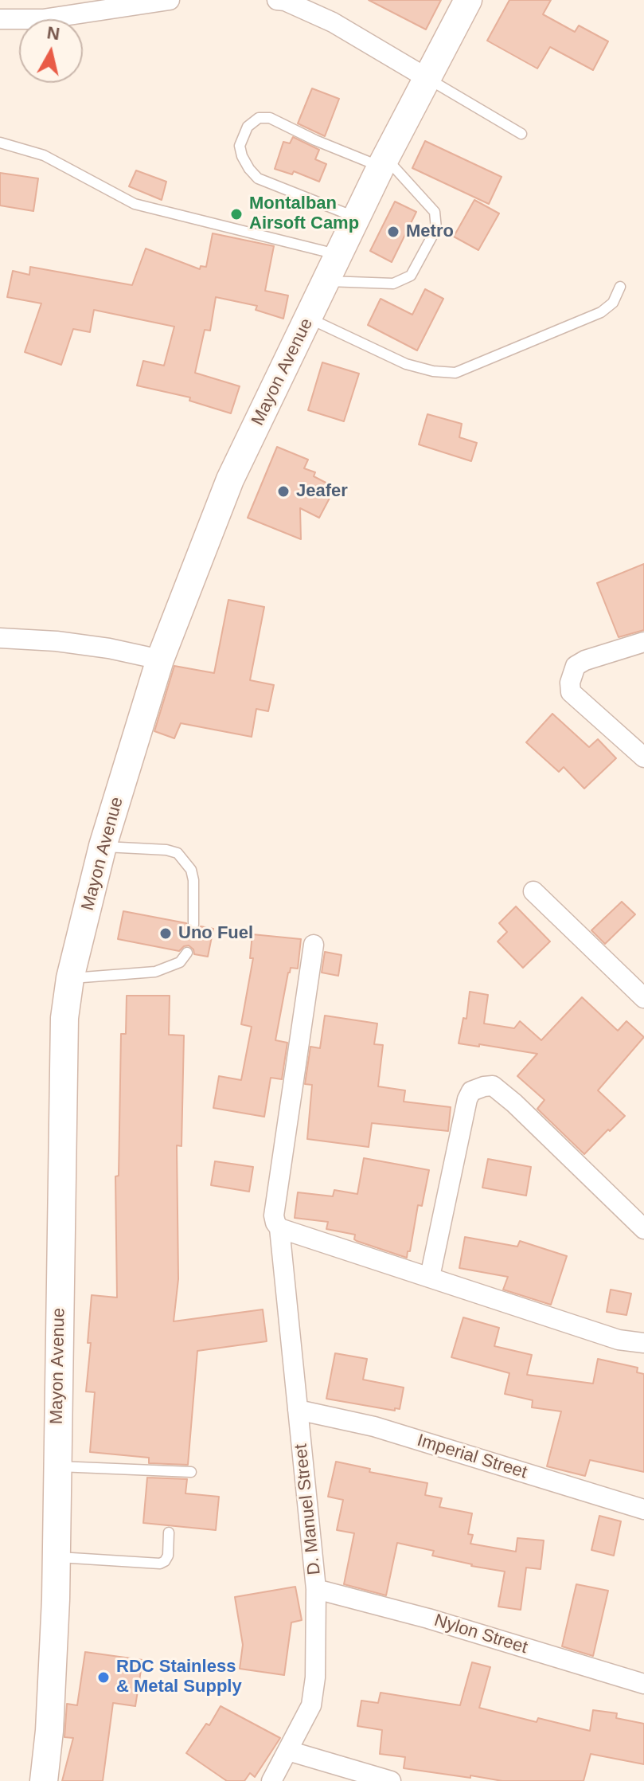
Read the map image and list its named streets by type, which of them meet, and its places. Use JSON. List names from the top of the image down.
{
  "streets": {
    "main road": ["Mayon Avenue"],
    "street": ["Imperial Street", "D. Manuel Street", "Nylon Street"]
  },
  "crossings": [
    ["Imperial Street", "D. Manuel Street"],
    ["D. Manuel Street", "Nylon Street"]
  ],
  "places": [
    "Montalban Airsoft Camp",
    "Metro",
    "Jeafer",
    "Uno Fuel",
    "RDC Stainless & Metal Supply"
  ],
  "north": "top"
}
